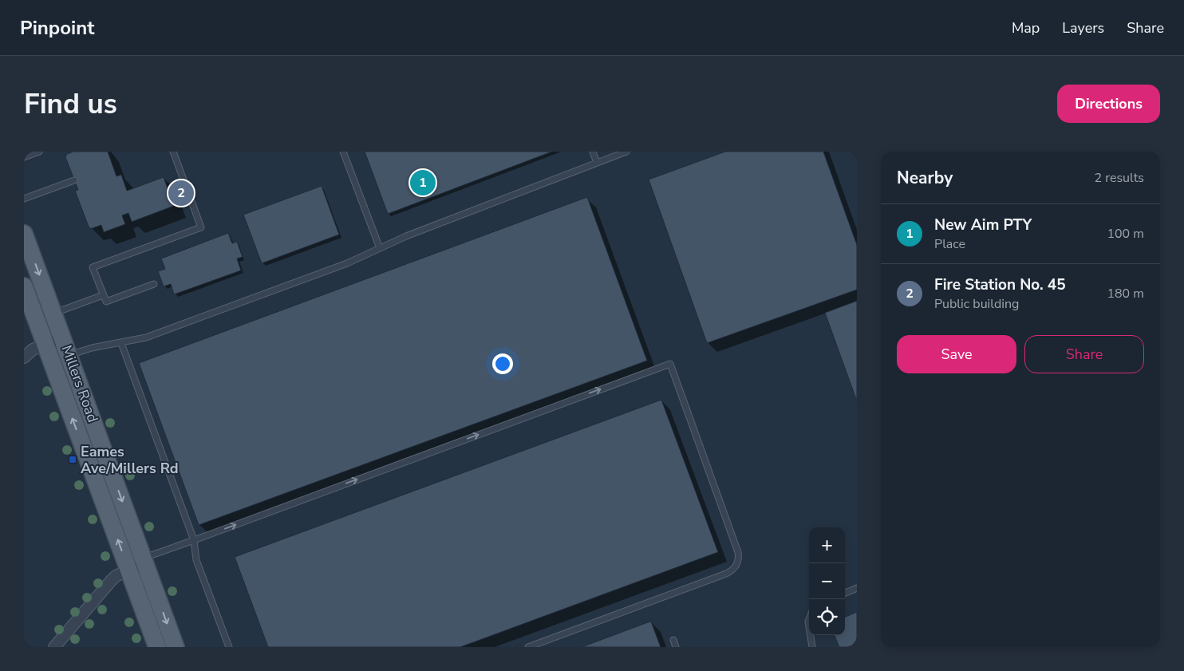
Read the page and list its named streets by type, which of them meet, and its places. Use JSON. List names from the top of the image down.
{
  "streets": {
    "main road": ["Millers Road"]
  },
  "places": {
    "transit": ["Eames Ave/Millers Rd"]
  },
  "page": {
    "header": "Pinpoint",
    "nav": ["Map", "Layers", "Share"],
    "buttons": [
      "Directions",
      ["Save", "Share"]
    ],
    "title": "Find us",
    "heading": ["Nearby", "2 results"],
    "pins": ["1", "2"],
    "list": [
      {
        "mark": "1",
        "name": "New Aim PTY",
        "note": "Place",
        "value": "100 m"
      },
      {
        "mark": "2",
        "name": "Fire Station No. 45",
        "note": "Public building",
        "value": "180 m"
      }
    ],
    "map_buttons": ["+", "−"]
  }
}
